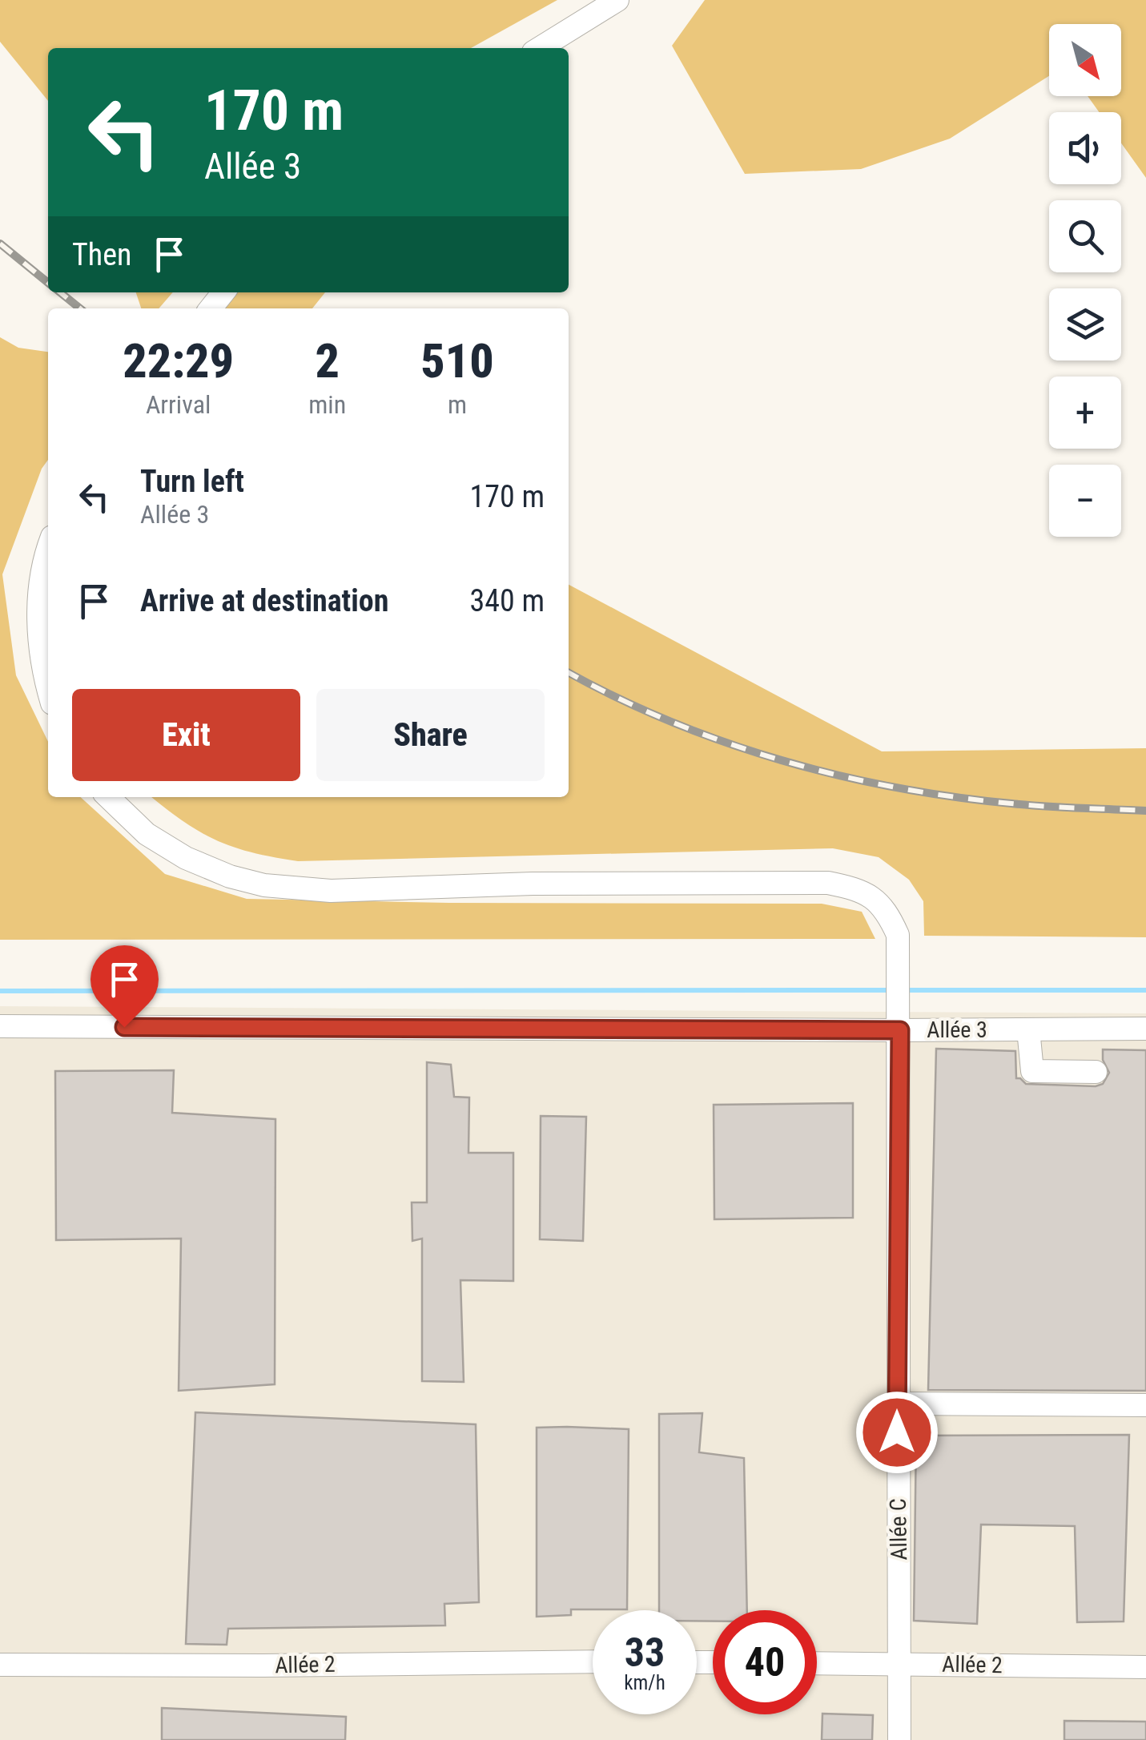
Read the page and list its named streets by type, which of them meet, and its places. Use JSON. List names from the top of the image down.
{
  "streets": {
    "street": ["Allée 3", "Allée C", "Allée 2"]
  },
  "crossings": [
    ["Allée 3", "Allée C"],
    ["Allée C", "Allée 2"]
  ],
  "north": "bottom right",
  "page": {
    "map_buttons": ["+", "−"],
    "turn": ["170 m", "Allée 3"],
    "then": "Then",
    "eta": [
      "22:29",
      "Arrival",
      "2",
      "min",
      "510",
      "m"
    ],
    "list": [
      {
        "name": "Turn left",
        "note": "Allée 3",
        "value": "170 m"
      },
      {
        "name": "Arrive at destination",
        "value": "340 m"
      }
    ],
    "buttons": ["Exit", "Share"],
    "speed": "33 km/h",
    "limit": "40"
  }
}
